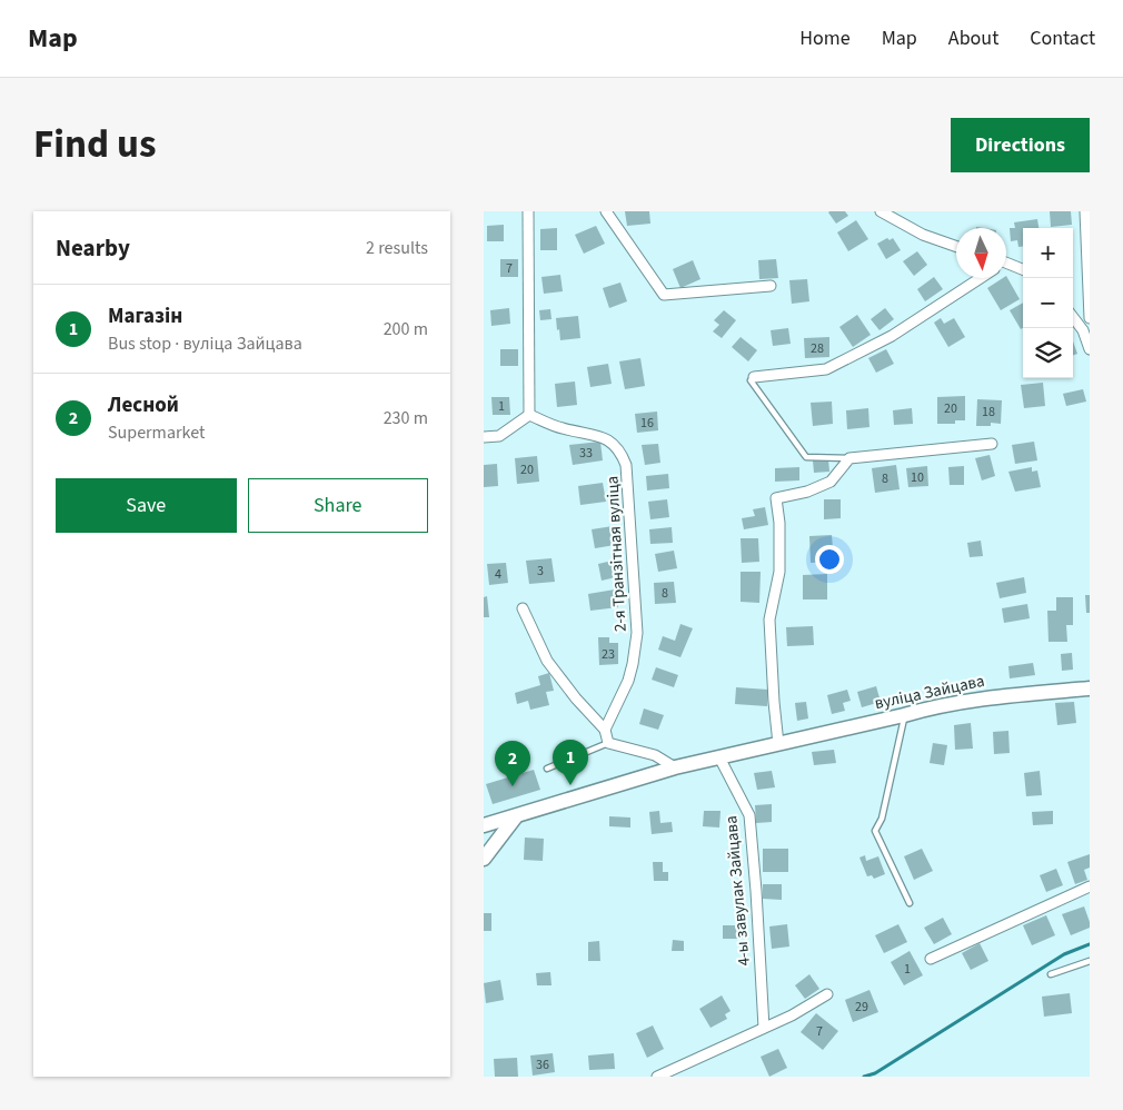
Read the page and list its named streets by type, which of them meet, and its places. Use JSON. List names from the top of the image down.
{
  "streets": {
    "street": ["2-я Транзітная вуліца", "вуліца Зайцава", "4-ы завулак Зайцава"]
  },
  "crossings": [
    ["вуліца Зайцава", "4-ы завулак Зайцава"]
  ],
  "house_numbers": [
    "7",
    "28",
    "1",
    "20",
    "18",
    "16",
    "33",
    "20",
    "10",
    "8",
    "3",
    "4",
    "8",
    "23",
    "1",
    "29",
    "7",
    "36"
  ],
  "north": "bottom",
  "page": {
    "header": "Map",
    "nav": [
      "Home",
      "Map",
      "About",
      "Contact"
    ],
    "title": "Find us",
    "buttons": [
      "Directions",
      ["Save", "Share"]
    ],
    "heading": ["Nearby", "2 results"],
    "map_buttons": ["+", "−"],
    "list": [
      {
        "mark": "1",
        "name": "Магазін",
        "note": "Bus stop · вуліца Зайцава",
        "value": "200 m"
      },
      {
        "mark": "2",
        "name": "Лесной",
        "note": "Supermarket",
        "value": "230 m"
      }
    ],
    "pins": ["1", "2"]
  }
}
